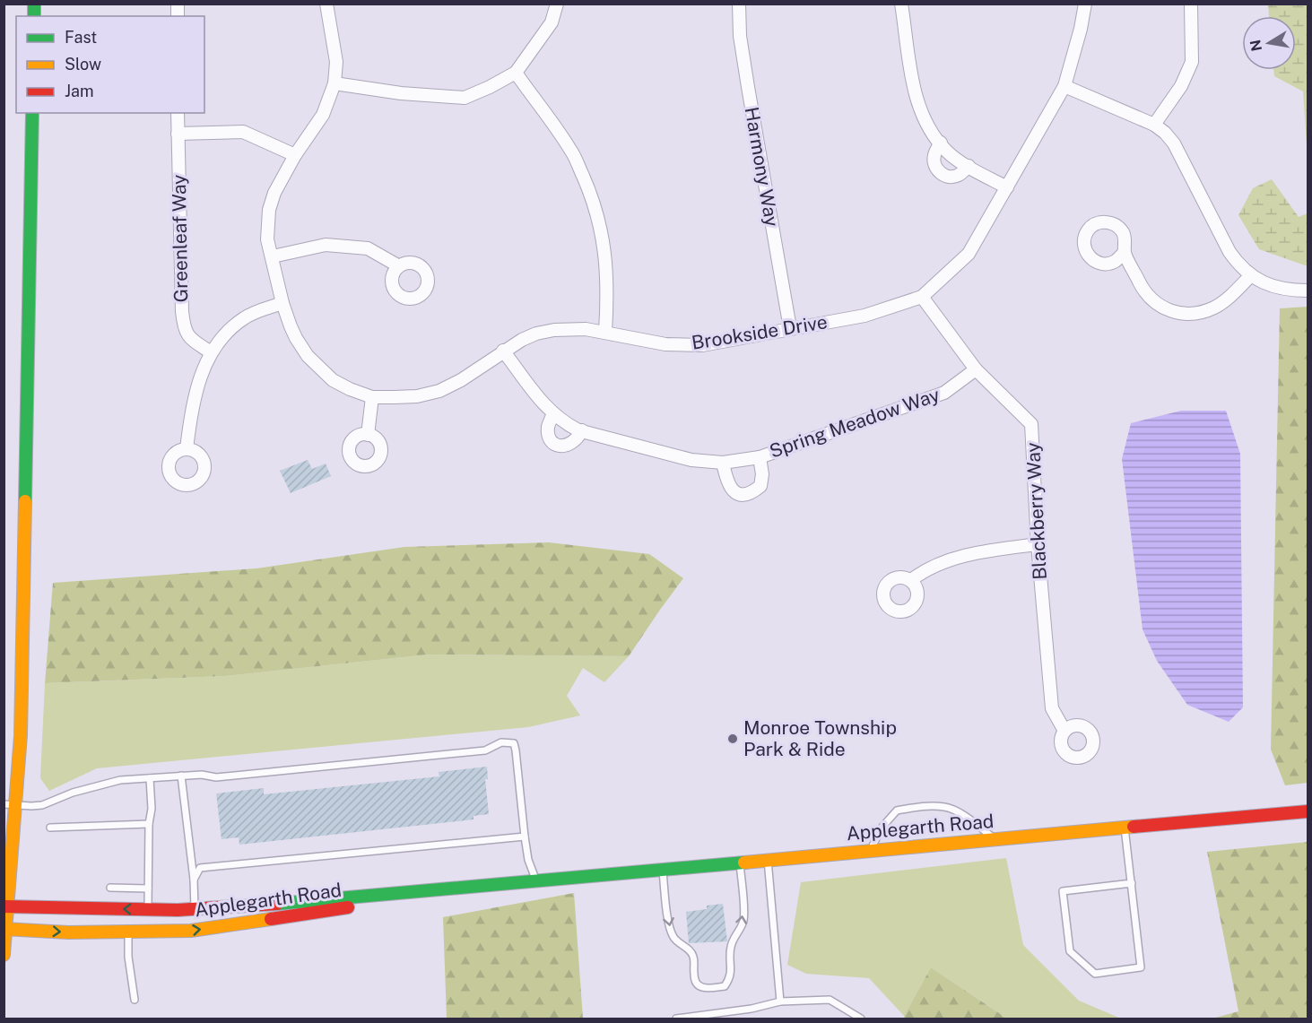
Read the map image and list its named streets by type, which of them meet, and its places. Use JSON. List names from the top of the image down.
{
  "streets": {
    "main road": ["Applegarth Road"],
    "street": [
      "Harmony Way",
      "Greenleaf Way",
      "Brookside Drive",
      "Spring Meadow Way",
      "Blackberry Way"
    ]
  },
  "crossings": [
    ["Harmony Way", "Brookside Drive"],
    ["Brookside Drive", "Spring Meadow Way"],
    ["Brookside Drive", "Blackberry Way"],
    ["Spring Meadow Way", "Blackberry Way"]
  ],
  "places": ["Monroe Township Park & Ride"],
  "legend": ["Fast", "Slow", "Jam"],
  "north": "left"
}
